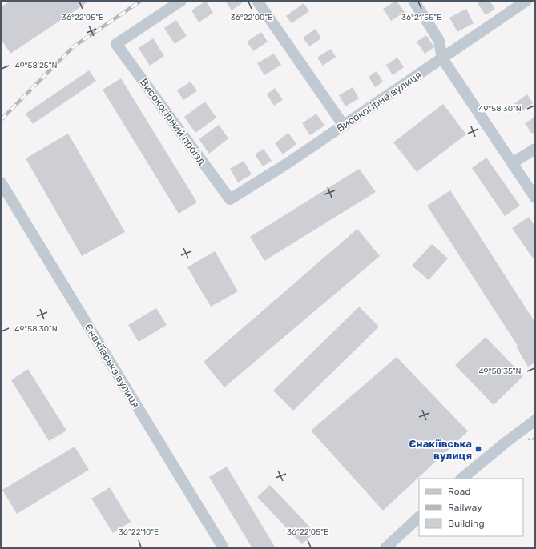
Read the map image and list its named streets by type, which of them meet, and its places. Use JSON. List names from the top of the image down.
{
  "streets": {
    "street": ["Високогірна вулиця", "Високогірний проїзд", "Єнакіївська вулиця"]
  },
  "crossings": [
    ["Високогірна вулиця", "Високогірний проїзд"]
  ],
  "places": {
    "transit": ["Єнакіївська вулиця"]
  },
  "legend": ["Road", "Railway", "Building"],
  "coordinates": [
    "36°22'05\"E",
    "36°22'00\"E",
    "36°21'55\"E",
    "49°58'25\"N",
    "49°58'30\"N",
    "49°58'35\"N",
    "36°22'10\"E"
  ]
}
